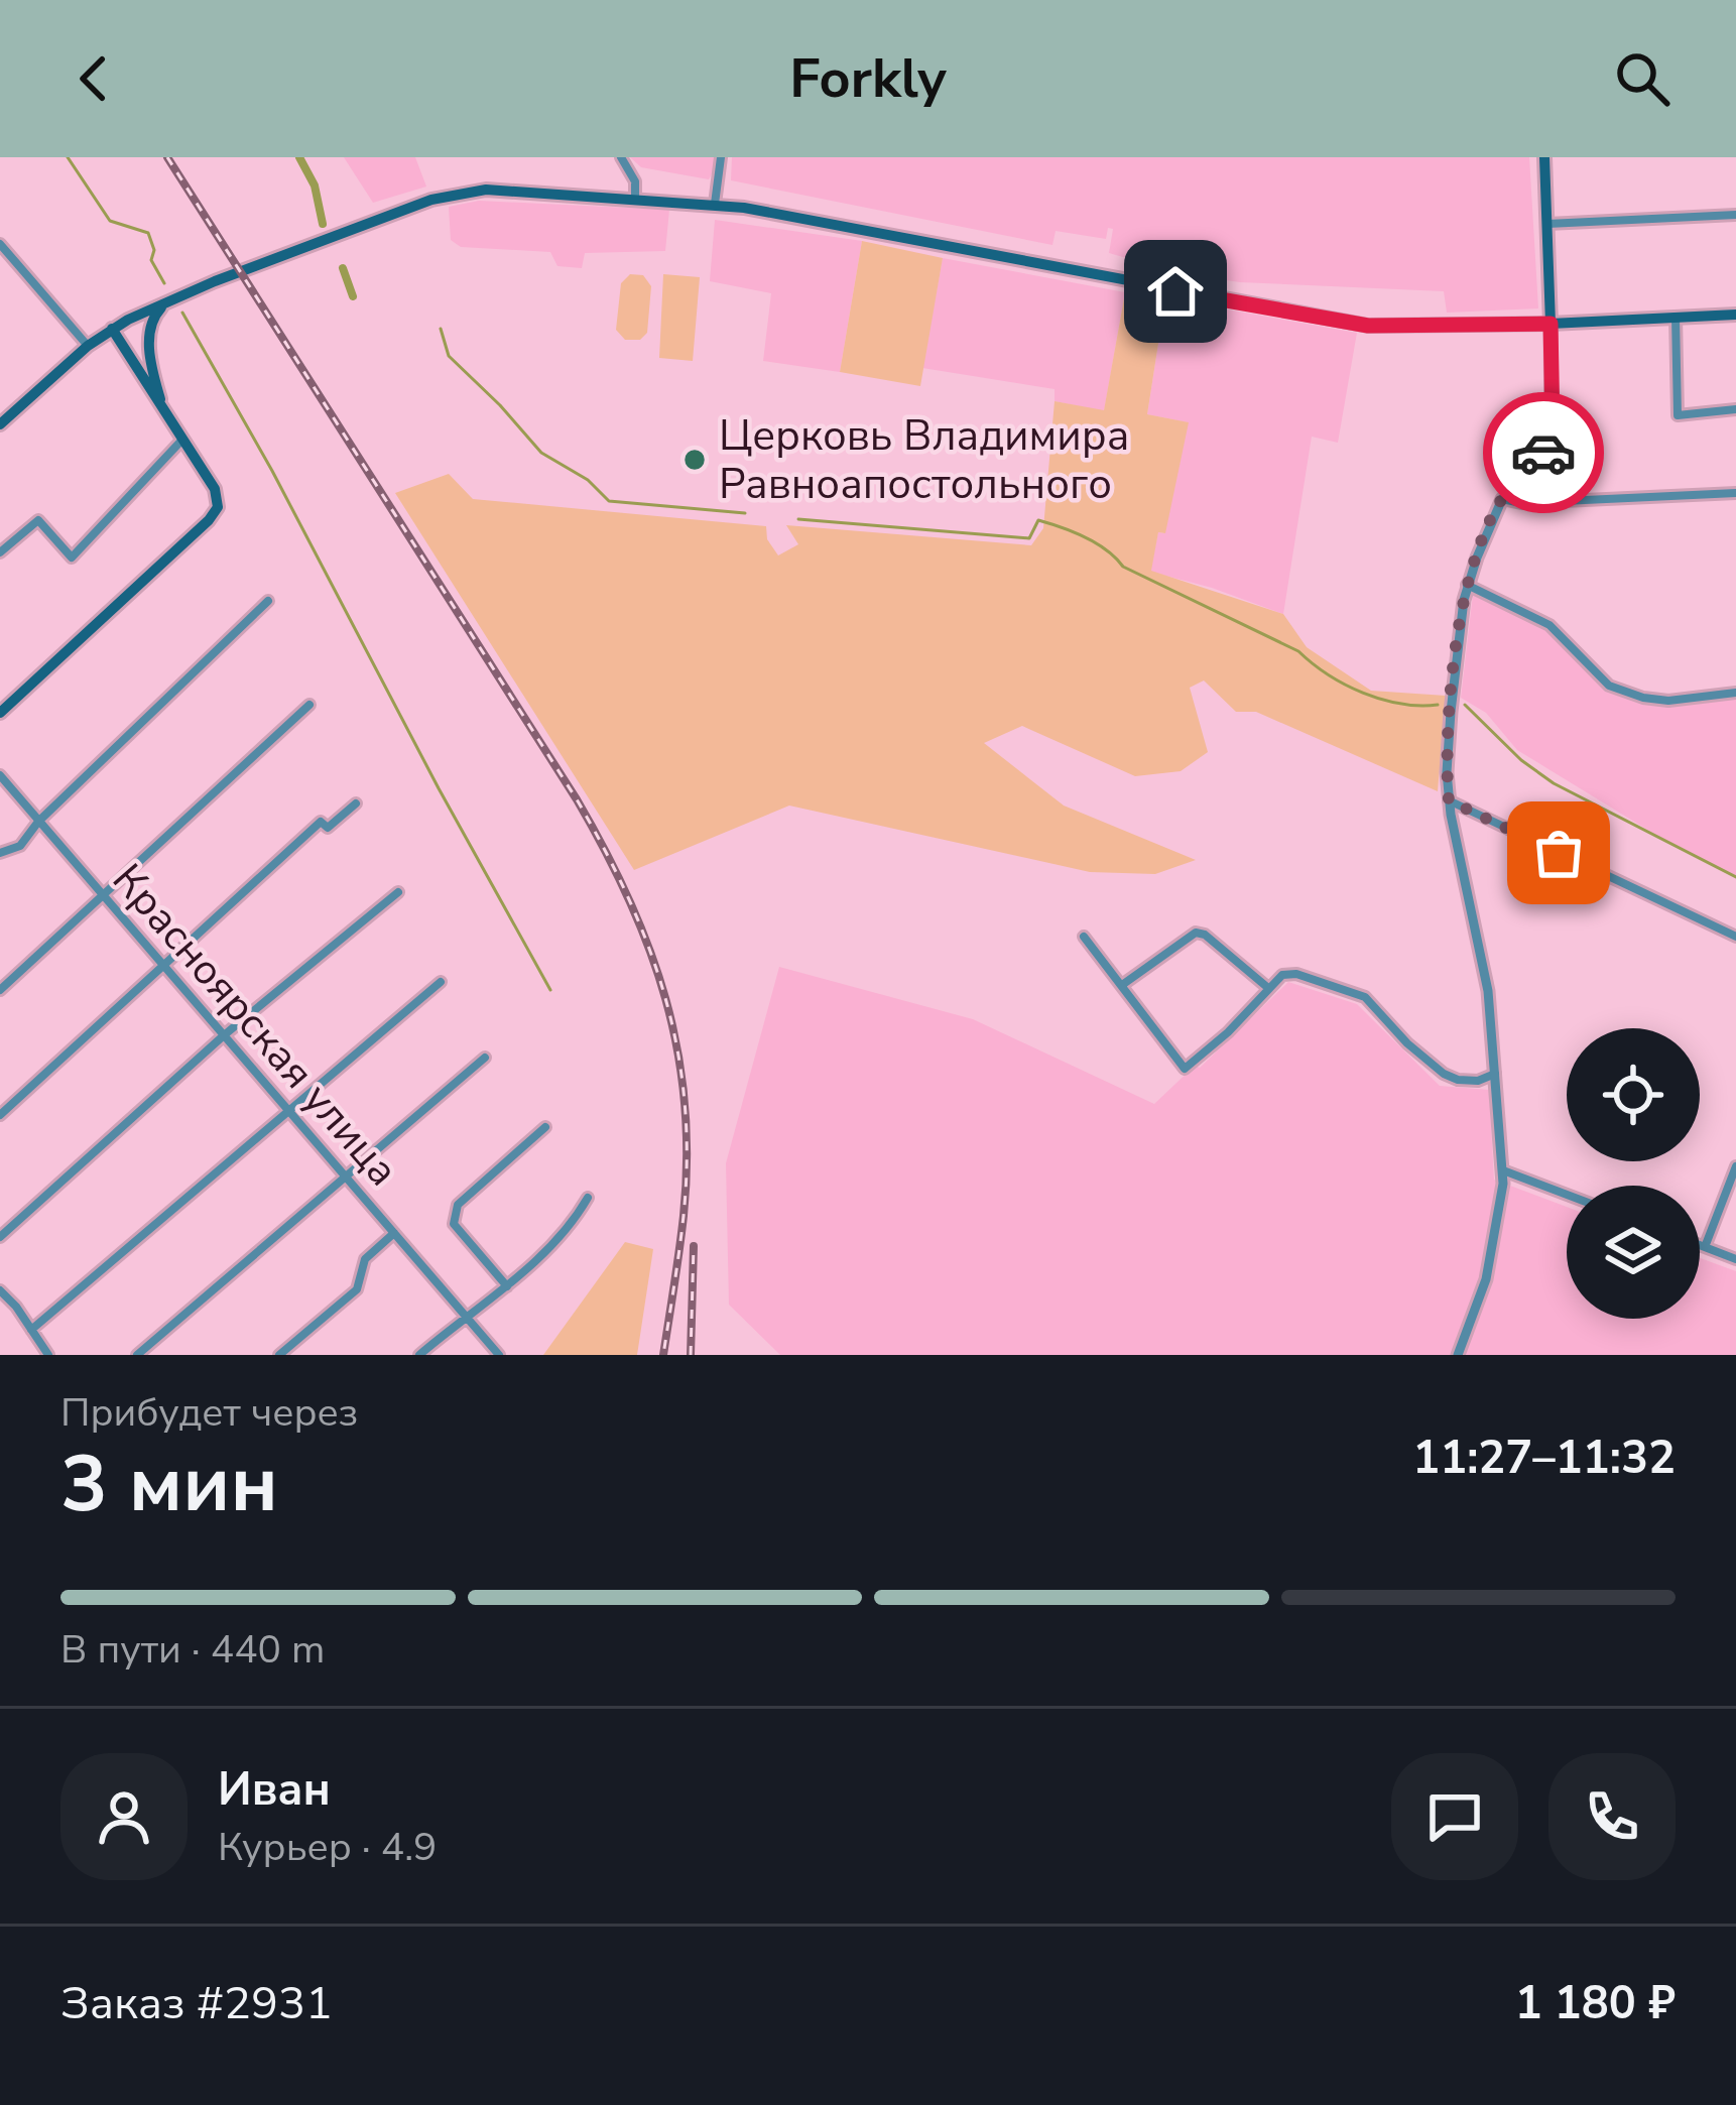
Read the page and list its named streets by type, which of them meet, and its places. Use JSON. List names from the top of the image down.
{
  "streets": {
    "street": ["Красноярская улица"]
  },
  "places": ["Церковь Владимира Равноапостольного"],
  "page": {
    "header": "Forkly",
    "heading": ["3 мин", "Прибудет через", "11:27–11:32"],
    "panel": [
      "Иван",
      "Курьер · 4.9",
      "Заказ #2931",
      "1 180 ₽"
    ],
    "bar": "В пути · 440 m"
  }
}
